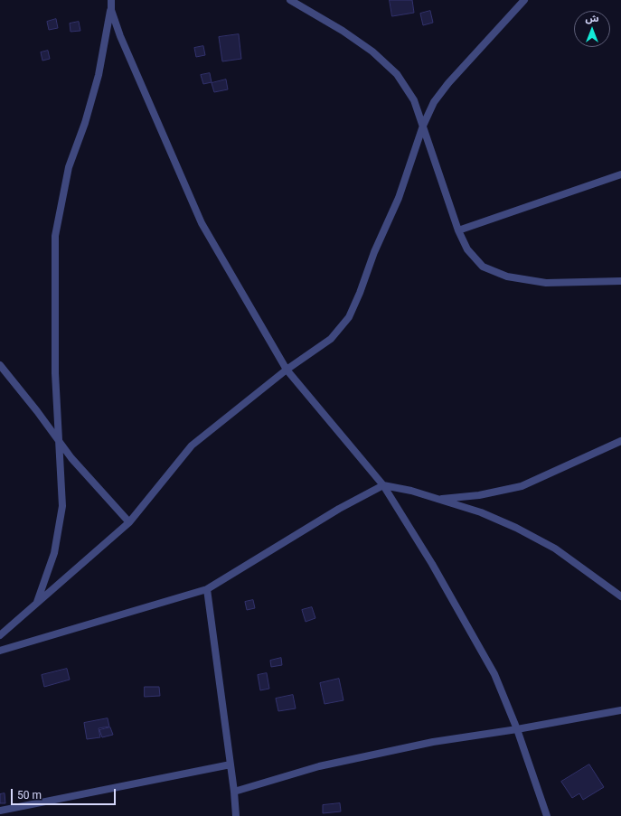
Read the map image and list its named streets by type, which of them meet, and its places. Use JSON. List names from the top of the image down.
{
  "scale_bar": "50 m",
  "north": "top"
}
